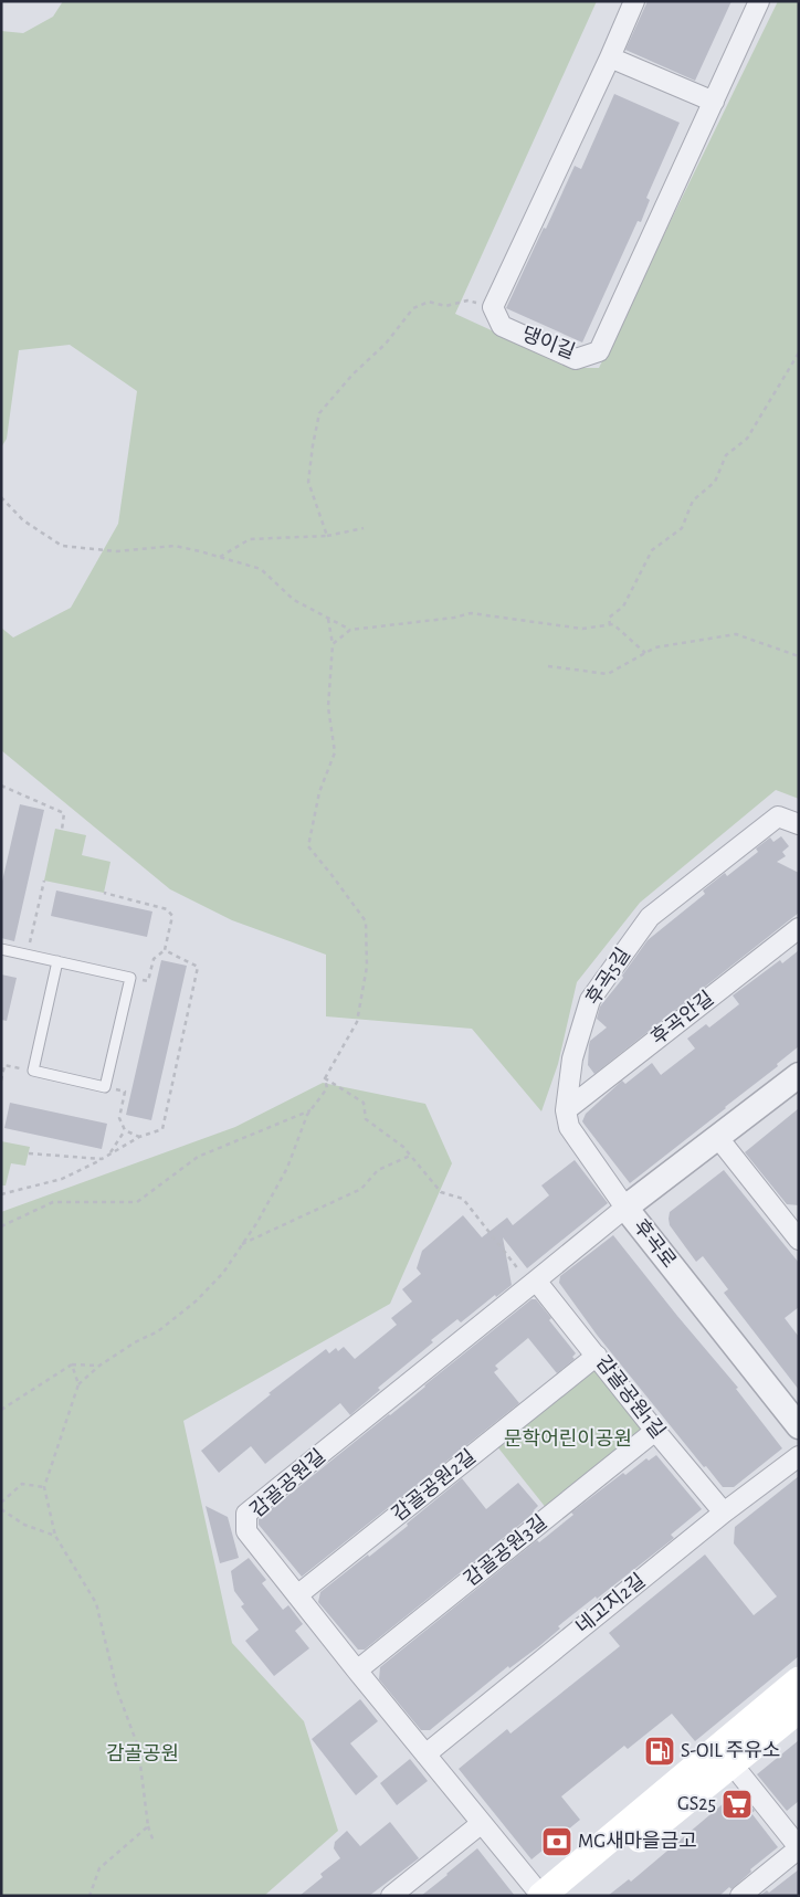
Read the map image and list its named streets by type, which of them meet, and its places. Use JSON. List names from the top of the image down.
{
  "streets": {
    "street": [
      "댕이길",
      "후곡5길",
      "후곡안길",
      "후곡로",
      "감골공원1길",
      "감골공원길",
      "감골공원2길",
      "감골공원3길",
      "네고지2길"
    ]
  },
  "crossings": [
    ["후곡5길", "후곡안길"],
    ["후곡5길", "후곡로"],
    ["후곡5길", "감골공원길"],
    ["후곡로", "감골공원길"],
    ["감골공원1길", "감골공원길"],
    ["감골공원1길", "감골공원2길"],
    ["감골공원1길", "감골공원3길"],
    ["감골공원1길", "네고지2길"],
    ["감골공원길", "감골공원2길"],
    ["감골공원길", "감골공원3길"],
    ["감골공원길", "네고지2길"]
  ],
  "parks": ["문학어린이공원", "감골공원"],
  "places": {
    "fuel station": ["S-OIL 주유소"],
    "supermarket": ["GS25"],
    "bank": ["MG새마을금고"]
  }
}
